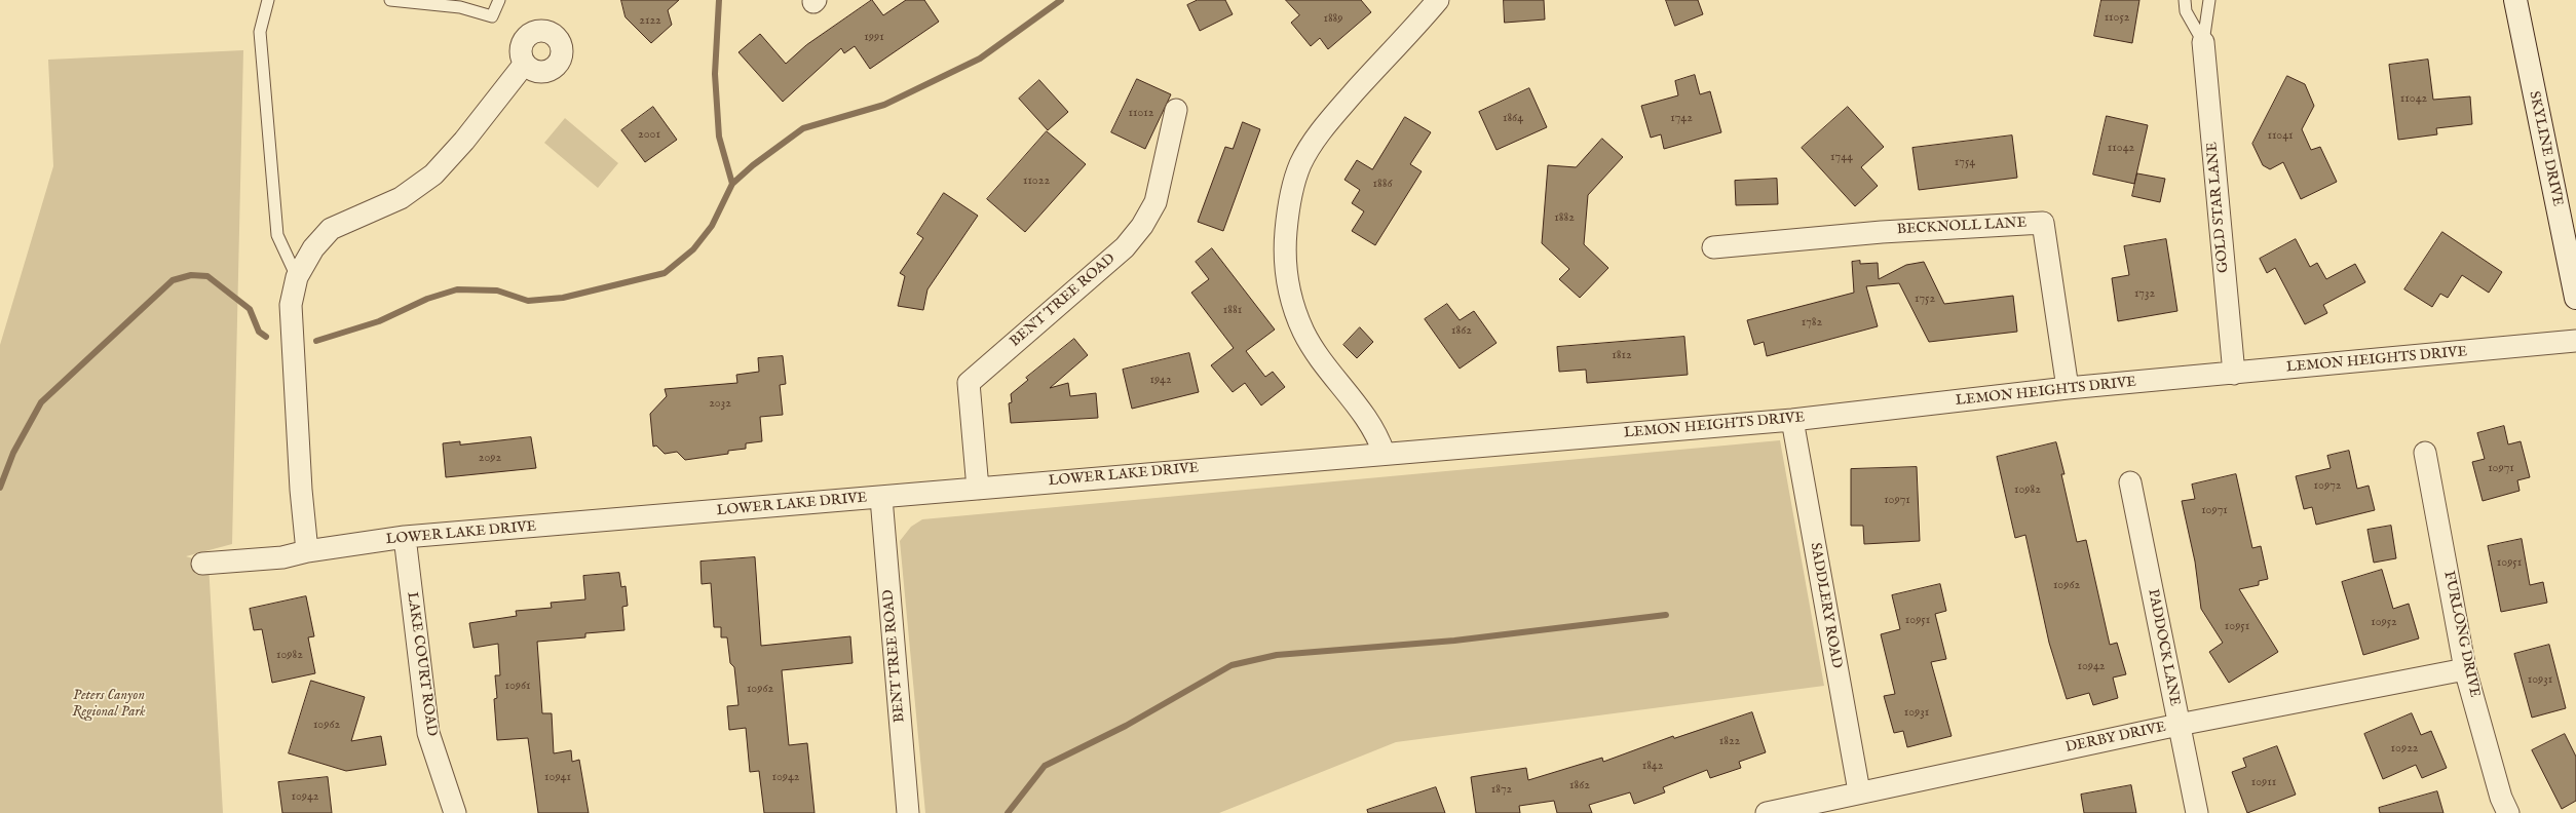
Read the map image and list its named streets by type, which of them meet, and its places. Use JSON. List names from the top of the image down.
{
  "streets": {
    "street": [
      "SKYLINE DRIVE",
      "GOLD STAR LANE",
      "BECKNOLL LANE",
      "BENT TREE ROAD",
      "LEMON HEIGHTS DRIVE",
      "LOWER LAKE DRIVE",
      "SADDLERY ROAD",
      "FURLONG DRIVE",
      "PADDOCK LANE",
      "LAKE COURT ROAD",
      "DERBY DRIVE"
    ]
  },
  "crossings": [
    ["GOLD STAR LANE", "LEMON HEIGHTS DRIVE"],
    ["BECKNOLL LANE", "LEMON HEIGHTS DRIVE"],
    ["BENT TREE ROAD", "LOWER LAKE DRIVE"],
    ["LEMON HEIGHTS DRIVE", "LOWER LAKE DRIVE"],
    ["LEMON HEIGHTS DRIVE", "SADDLERY ROAD"],
    ["LOWER LAKE DRIVE", "LAKE COURT ROAD"],
    ["SADDLERY ROAD", "DERBY DRIVE"],
    ["FURLONG DRIVE", "DERBY DRIVE"],
    ["PADDOCK LANE", "DERBY DRIVE"]
  ],
  "parks": ["Peters Canyon Regional Park"],
  "house_numbers": [
    "11052",
    "1889",
    "2122",
    "1991",
    "11042",
    "11012",
    "1864",
    "1742",
    "2001",
    "11041",
    "11042",
    "1744",
    "1754",
    "11022",
    "1886",
    "1882",
    "1732",
    "1752",
    "1881",
    "1782",
    "1862",
    "1812",
    "1942",
    "2032",
    "2092",
    "10971",
    "10972",
    "10982",
    "10971",
    "10971",
    "10951",
    "10962",
    "10951",
    "10952",
    "10951",
    "10982",
    "10942",
    "10931",
    "10961",
    "10962",
    "10931",
    "10962",
    "1822",
    "10922",
    "1842",
    "10941",
    "10942",
    "10911",
    "1862",
    "1872",
    "10942"
  ]
}
